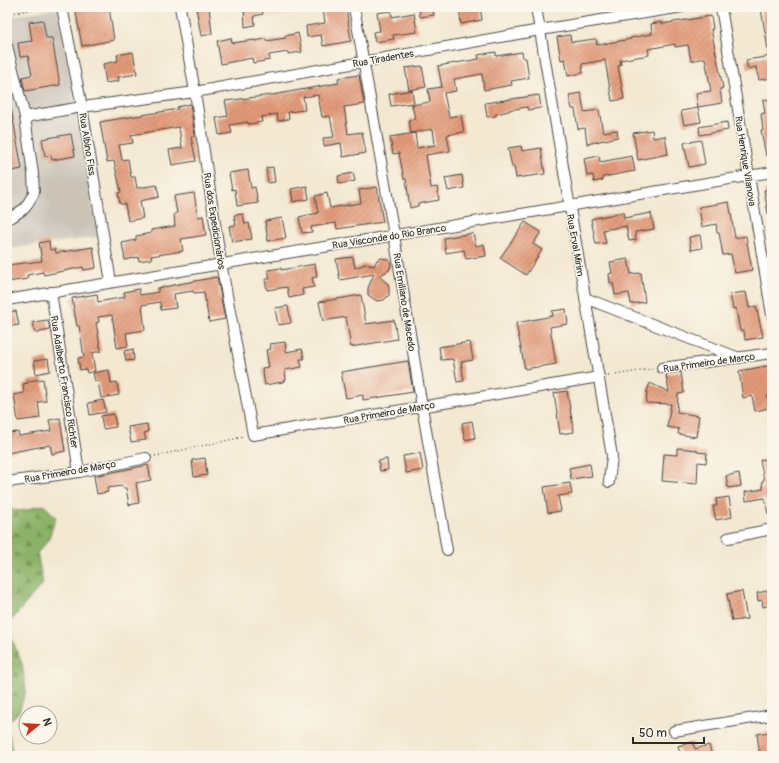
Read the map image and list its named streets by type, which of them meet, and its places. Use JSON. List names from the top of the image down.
{
  "streets": {
    "street": [
      "Rua Tiradentes",
      "Rua Albino Fiss",
      "Rua Henrique Vilanova",
      "Rua dos Expedicionários",
      "Rua Visconde do Rio Branco",
      "Rua Erval Mirim",
      "Rua Emiliano de Macedo",
      "Rua Primeiro de Março",
      "Rua Adalberto Francisco Richter"
    ]
  },
  "crossings": [
    ["Rua Tiradentes", "Rua Albino Fiss"],
    ["Rua Tiradentes", "Rua dos Expedicionários"],
    ["Rua Tiradentes", "Rua Erval Mirim"],
    ["Rua Tiradentes", "Rua Emiliano de Macedo"],
    ["Rua Albino Fiss", "Rua Visconde do Rio Branco"],
    ["Rua Henrique Vilanova", "Rua Visconde do Rio Branco"],
    ["Rua dos Expedicionários", "Rua Visconde do Rio Branco"],
    ["Rua dos Expedicionários", "Rua Primeiro de Março"],
    ["Rua Visconde do Rio Branco", "Rua Erval Mirim"],
    ["Rua Visconde do Rio Branco", "Rua Emiliano de Macedo"],
    ["Rua Visconde do Rio Branco", "Rua Adalberto Francisco Richter"],
    ["Rua Erval Mirim", "Rua Primeiro de Março"],
    ["Rua Emiliano de Macedo", "Rua Primeiro de Março"],
    ["Rua Primeiro de Março", "Rua Adalberto Francisco Richter"]
  ],
  "scale_bar": "50 m",
  "north": "right"
}
